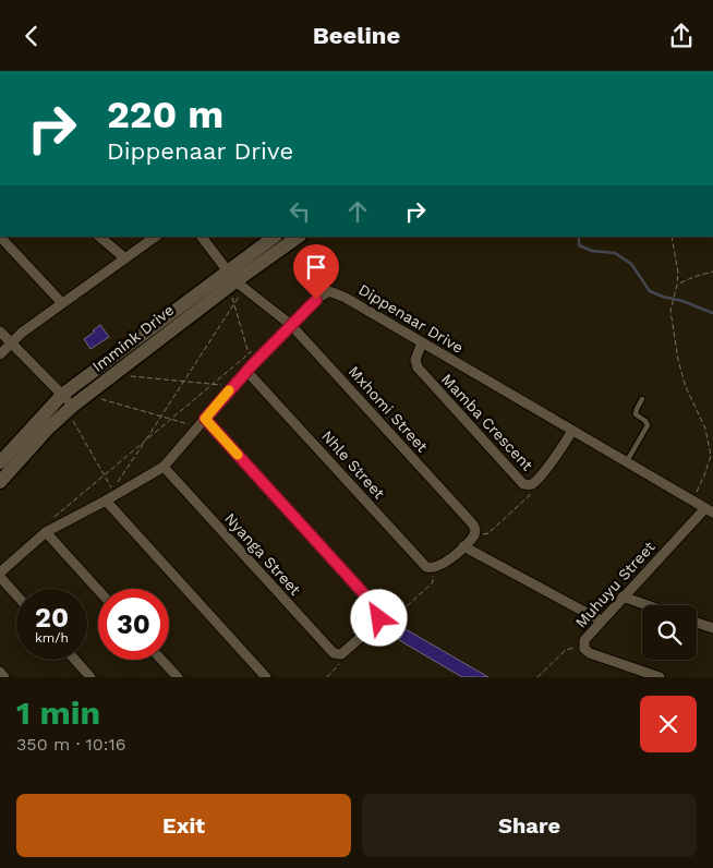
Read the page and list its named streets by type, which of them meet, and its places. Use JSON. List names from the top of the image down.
{
  "streets": {
    "main road": ["Immink Drive"],
    "street": [
      "Dippenaar Drive",
      "Mxhomi Street",
      "Mamba Crescent",
      "Nhle Street",
      "Nyanga Street",
      "Muhuyu Street"
    ]
  },
  "crossings": [
    ["Dippenaar Drive", "Mxhomi Street"],
    ["Dippenaar Drive", "Mamba Crescent"],
    ["Dippenaar Drive", "Nhle Street"],
    ["Dippenaar Drive", "Nyanga Street"],
    ["Dippenaar Drive", "Muhuyu Street"],
    ["Immink Drive", "Mxhomi Street"]
  ],
  "page": {
    "header": "Beeline",
    "turn": ["220 m", "Dippenaar Drive"],
    "speed": "20 km/h",
    "limit": "30",
    "heading": ["1 min", "350 m · 10:16"],
    "buttons": ["Exit", "Share"]
  }
}
